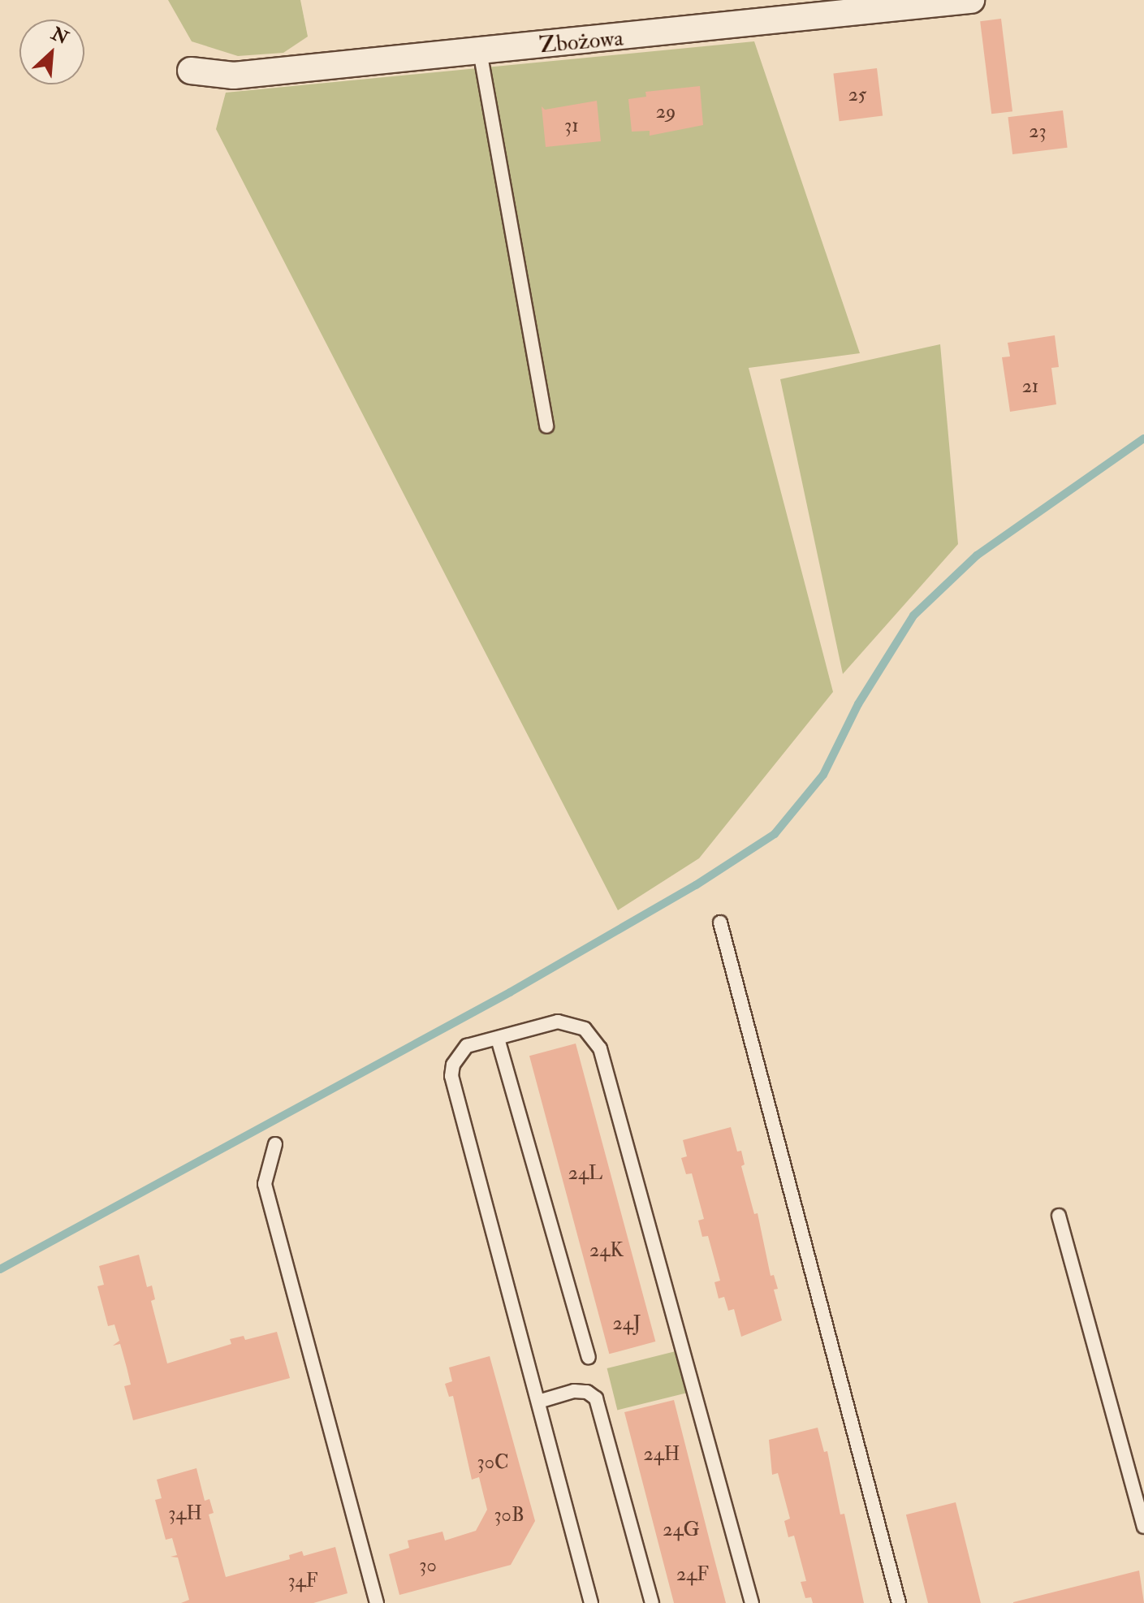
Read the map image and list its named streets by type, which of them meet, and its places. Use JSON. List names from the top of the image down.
{
  "streets": {
    "street": ["Zbożowa"]
  },
  "house_numbers": [
    "25",
    "29",
    "31",
    "23",
    "21",
    "24L",
    "24K",
    "24J",
    "24H",
    "30C",
    "34H",
    "30B",
    "24G",
    "30",
    "24F",
    "34F"
  ],
  "north": "top right"
}
